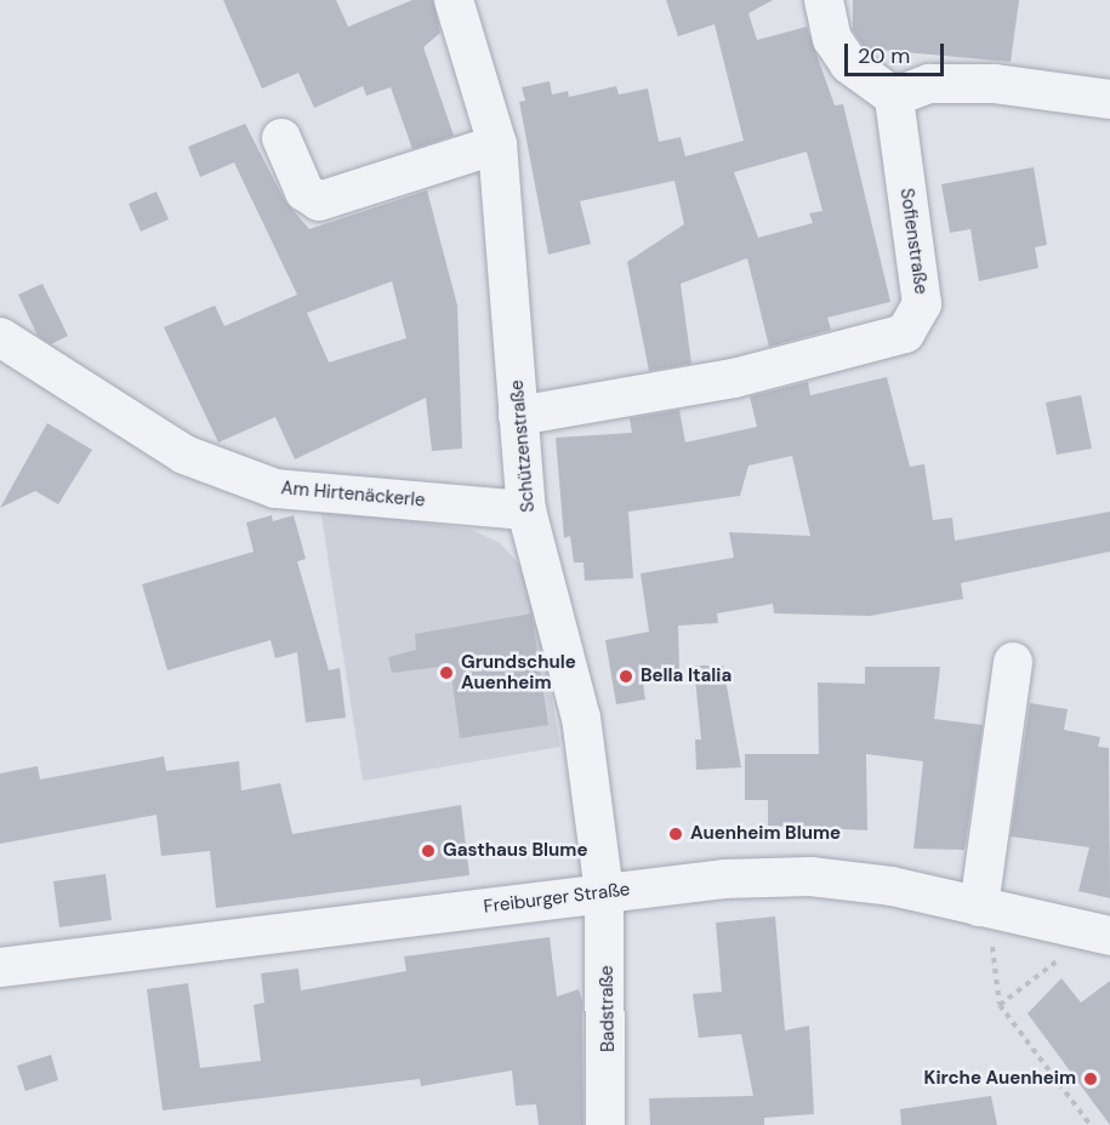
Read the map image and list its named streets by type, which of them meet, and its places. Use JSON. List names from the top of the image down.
{
  "streets": {
    "street": [
      "Sofienstraße",
      "Schützenstraße",
      "Am Hirtenäckerle",
      "Freiburger Straße",
      "Badstraße"
    ]
  },
  "crossings": [
    ["Sofienstraße", "Schützenstraße"],
    ["Schützenstraße", "Am Hirtenäckerle"],
    ["Schützenstraße", "Freiburger Straße"],
    ["Schützenstraße", "Badstraße"],
    ["Freiburger Straße", "Badstraße"]
  ],
  "places": [
    "Grundschule Auenheim",
    "Bella Italia",
    "Auenheim Blume",
    "Gasthaus Blume",
    "Kirche Auenheim"
  ],
  "scale_bar": "20 m"
}
